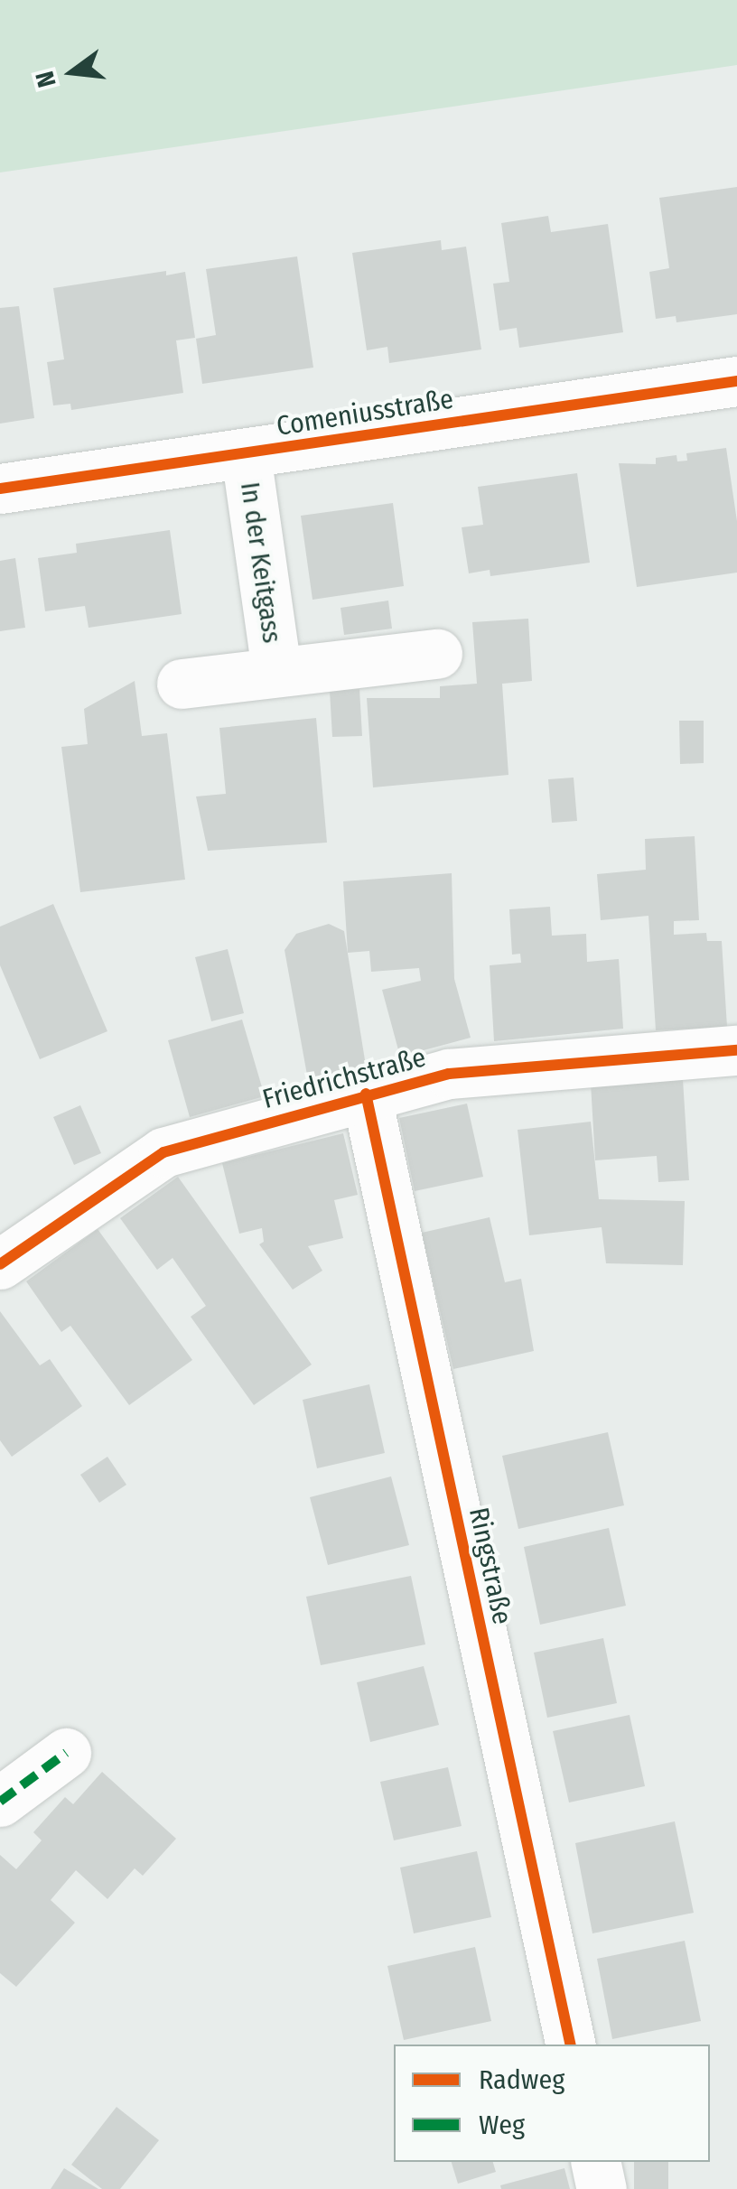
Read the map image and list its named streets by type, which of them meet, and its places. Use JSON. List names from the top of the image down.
{
  "streets": {
    "street": [
      "Comeniusstraße",
      "In der Keitgass",
      "Friedrichstraße",
      "Ringstraße"
    ]
  },
  "crossings": [
    ["Comeniusstraße", "In der Keitgass"],
    ["Friedrichstraße", "Ringstraße"]
  ],
  "legend": ["Radweg", "Weg"],
  "north": "left"
}
